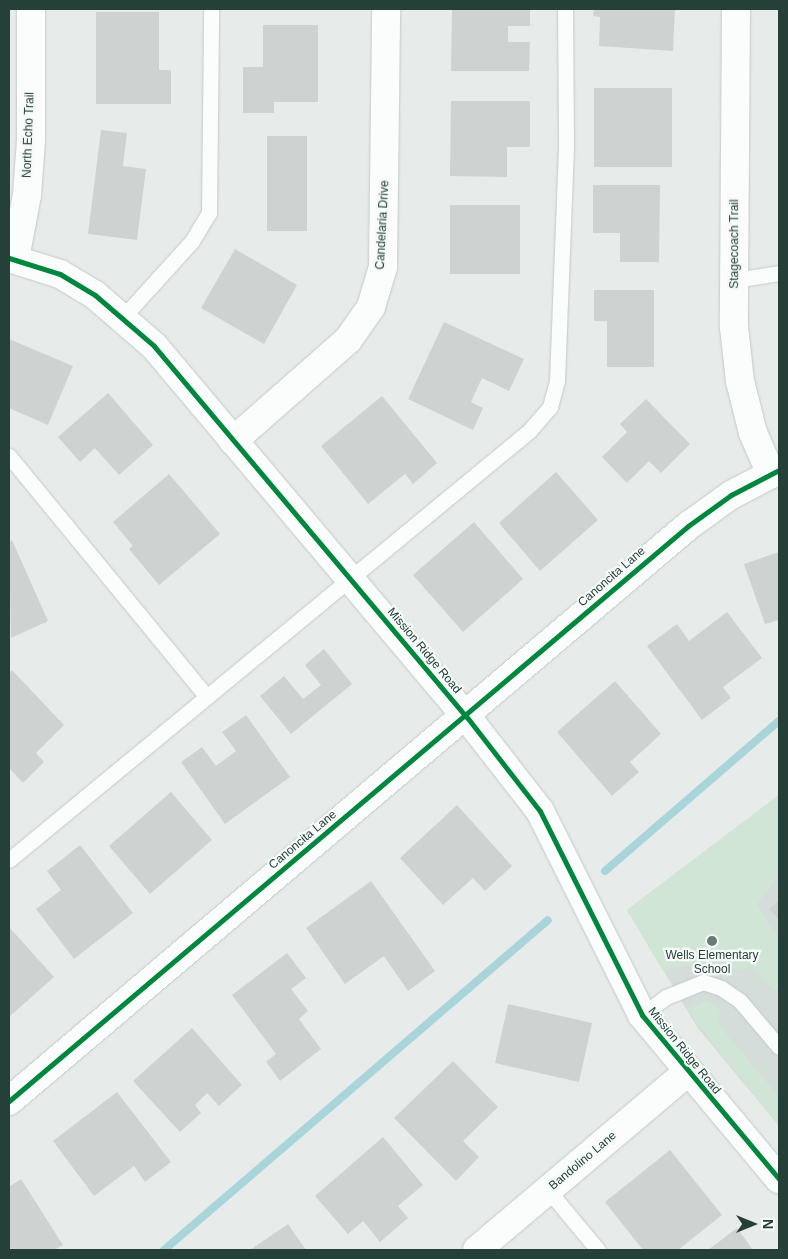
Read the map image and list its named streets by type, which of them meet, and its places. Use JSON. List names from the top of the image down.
{
  "streets": {
    "street": [
      "North Echo Trail",
      "Candelaria Drive",
      "Stagecoach Trail",
      "Canoncita Lane",
      "Mission Ridge Road",
      "Bandolino Lane"
    ]
  },
  "crossings": [
    ["North Echo Trail", "Mission Ridge Road"],
    ["Candelaria Drive", "Mission Ridge Road"],
    ["Stagecoach Trail", "Canoncita Lane"],
    ["Canoncita Lane", "Mission Ridge Road"],
    ["Mission Ridge Road", "Bandolino Lane"]
  ],
  "places": ["Wells Elementary School"],
  "north": "right"
}
